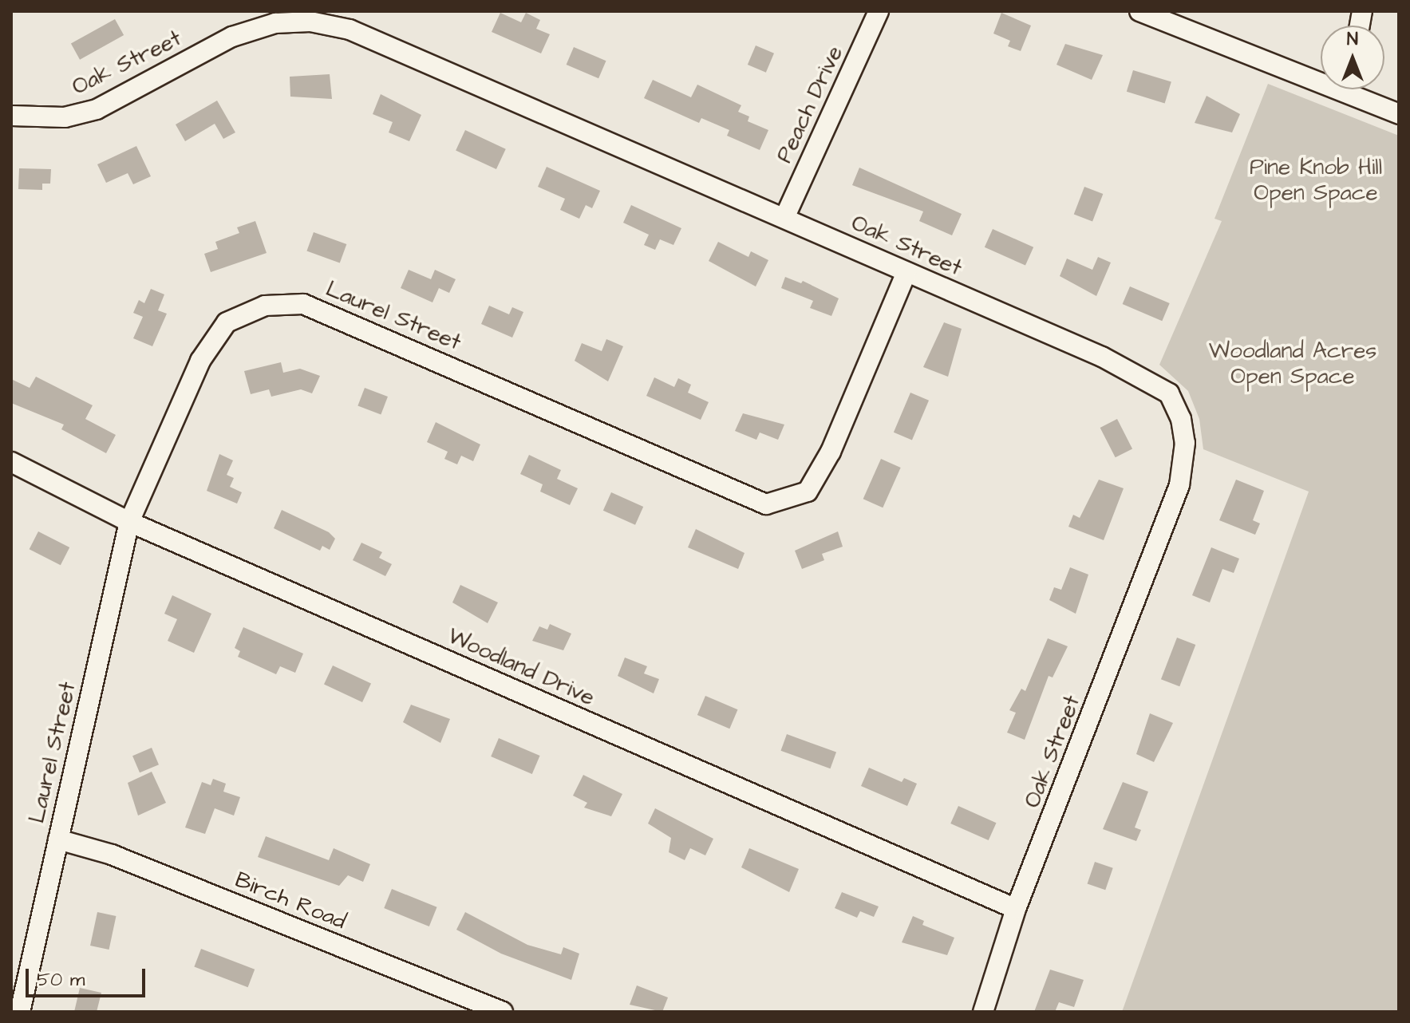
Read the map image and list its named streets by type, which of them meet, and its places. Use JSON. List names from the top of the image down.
{
  "streets": {
    "street": [
      "Oak Street",
      "Peach Drive",
      "Laurel Street",
      "Woodland Drive",
      "Birch Road"
    ]
  },
  "crossings": [
    ["Oak Street", "Peach Drive"],
    ["Oak Street", "Laurel Street"],
    ["Oak Street", "Woodland Drive"],
    ["Laurel Street", "Woodland Drive"],
    ["Laurel Street", "Birch Road"]
  ],
  "parks": ["Pine Knob Hill Open Space", "Woodland Acres Open Space"],
  "scale_bar": "50 m",
  "north": "top"
}
